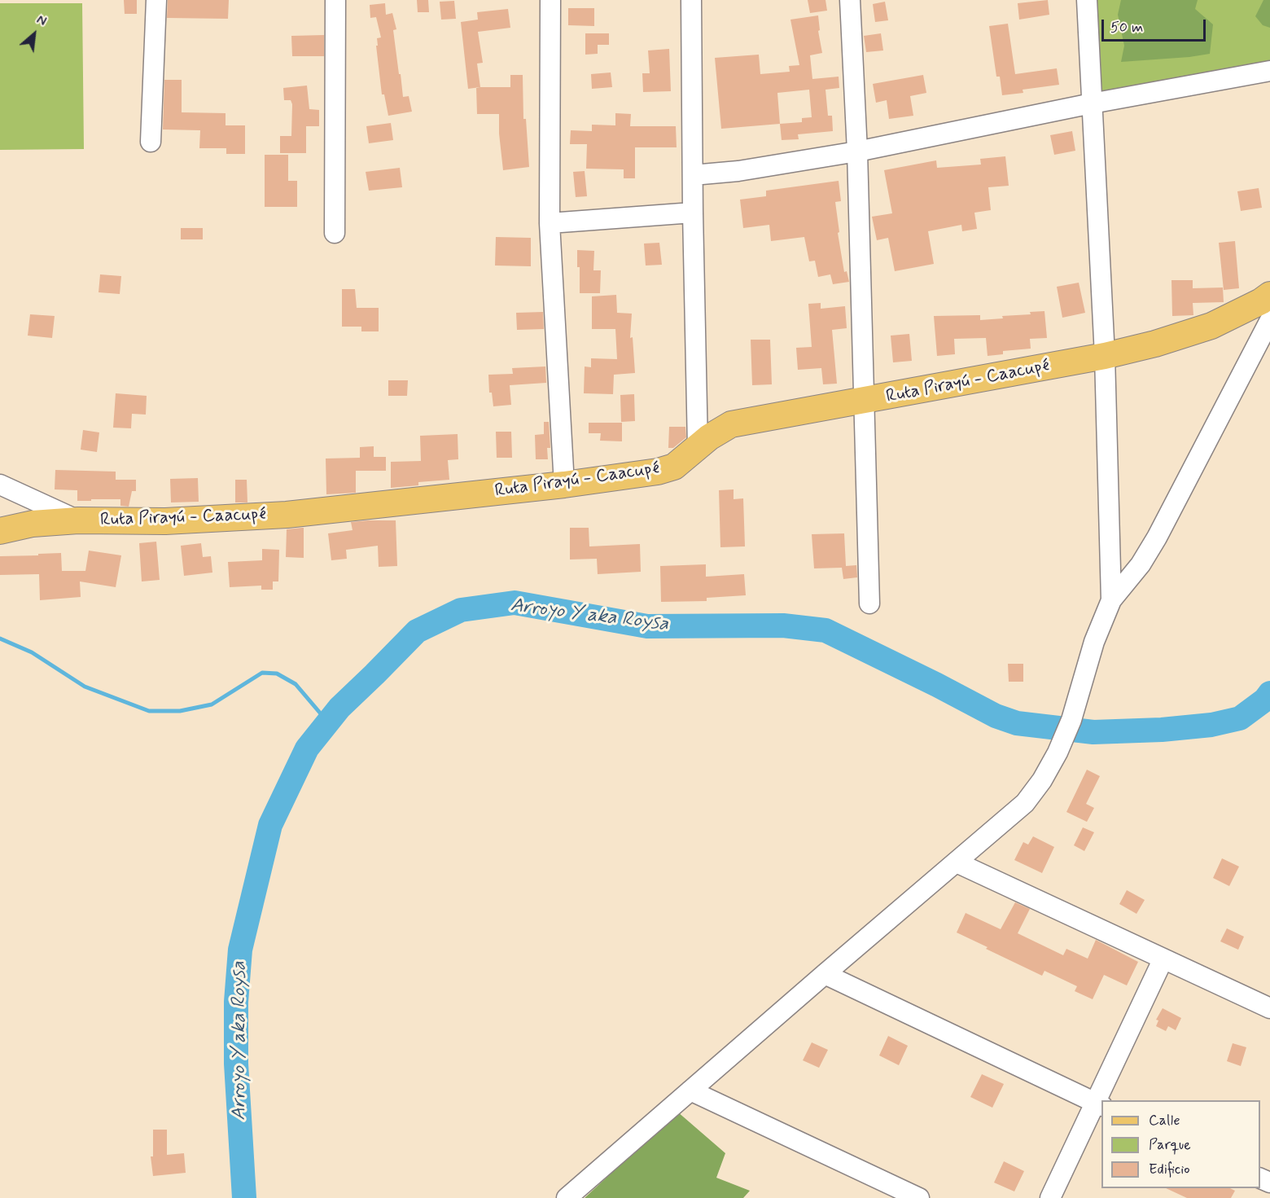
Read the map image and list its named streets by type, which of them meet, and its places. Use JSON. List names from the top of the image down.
{
  "streets": {
    "main road": ["Ruta Pirayú - Caacupé"]
  },
  "water": ["Arroyo Y aka Roysa"],
  "legend": ["Calle", "Parque", "Edificio"],
  "scale_bar": "50 m",
  "north": "top right"
}
